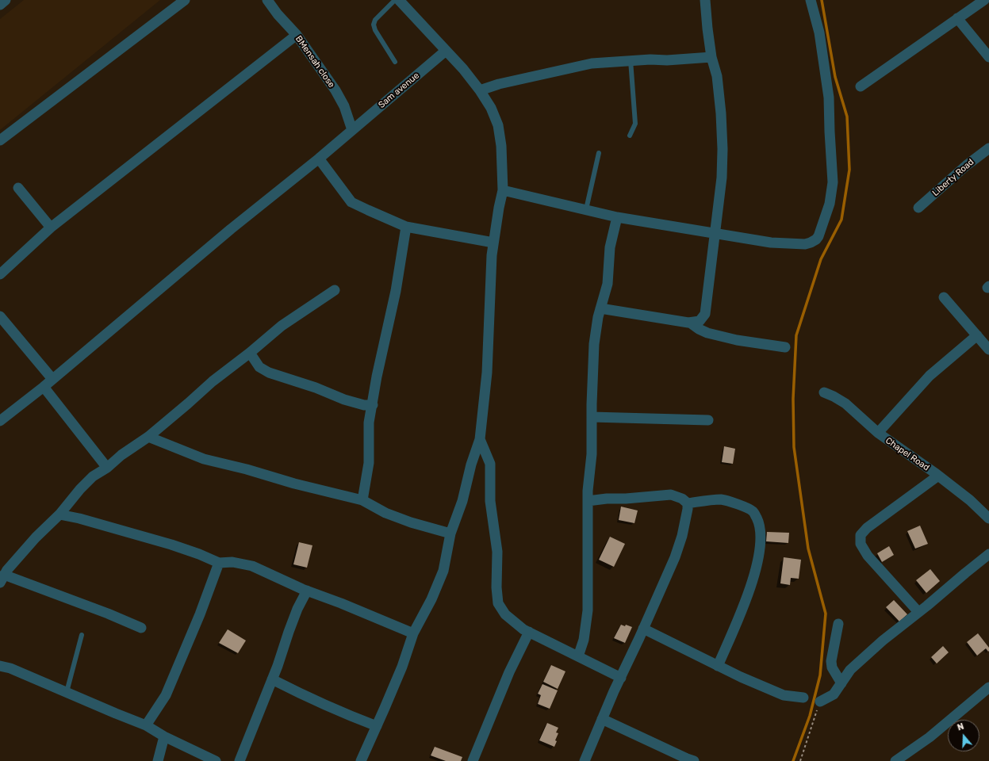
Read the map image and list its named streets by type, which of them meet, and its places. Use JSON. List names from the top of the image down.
{
  "streets": {
    "street": [
      "BMensah close",
      "Sam avenue",
      "Liberty Road",
      "Chapel Road"
    ]
  },
  "crossings": [
    ["BMensah close", "Sam avenue"]
  ],
  "north": "top"
}
